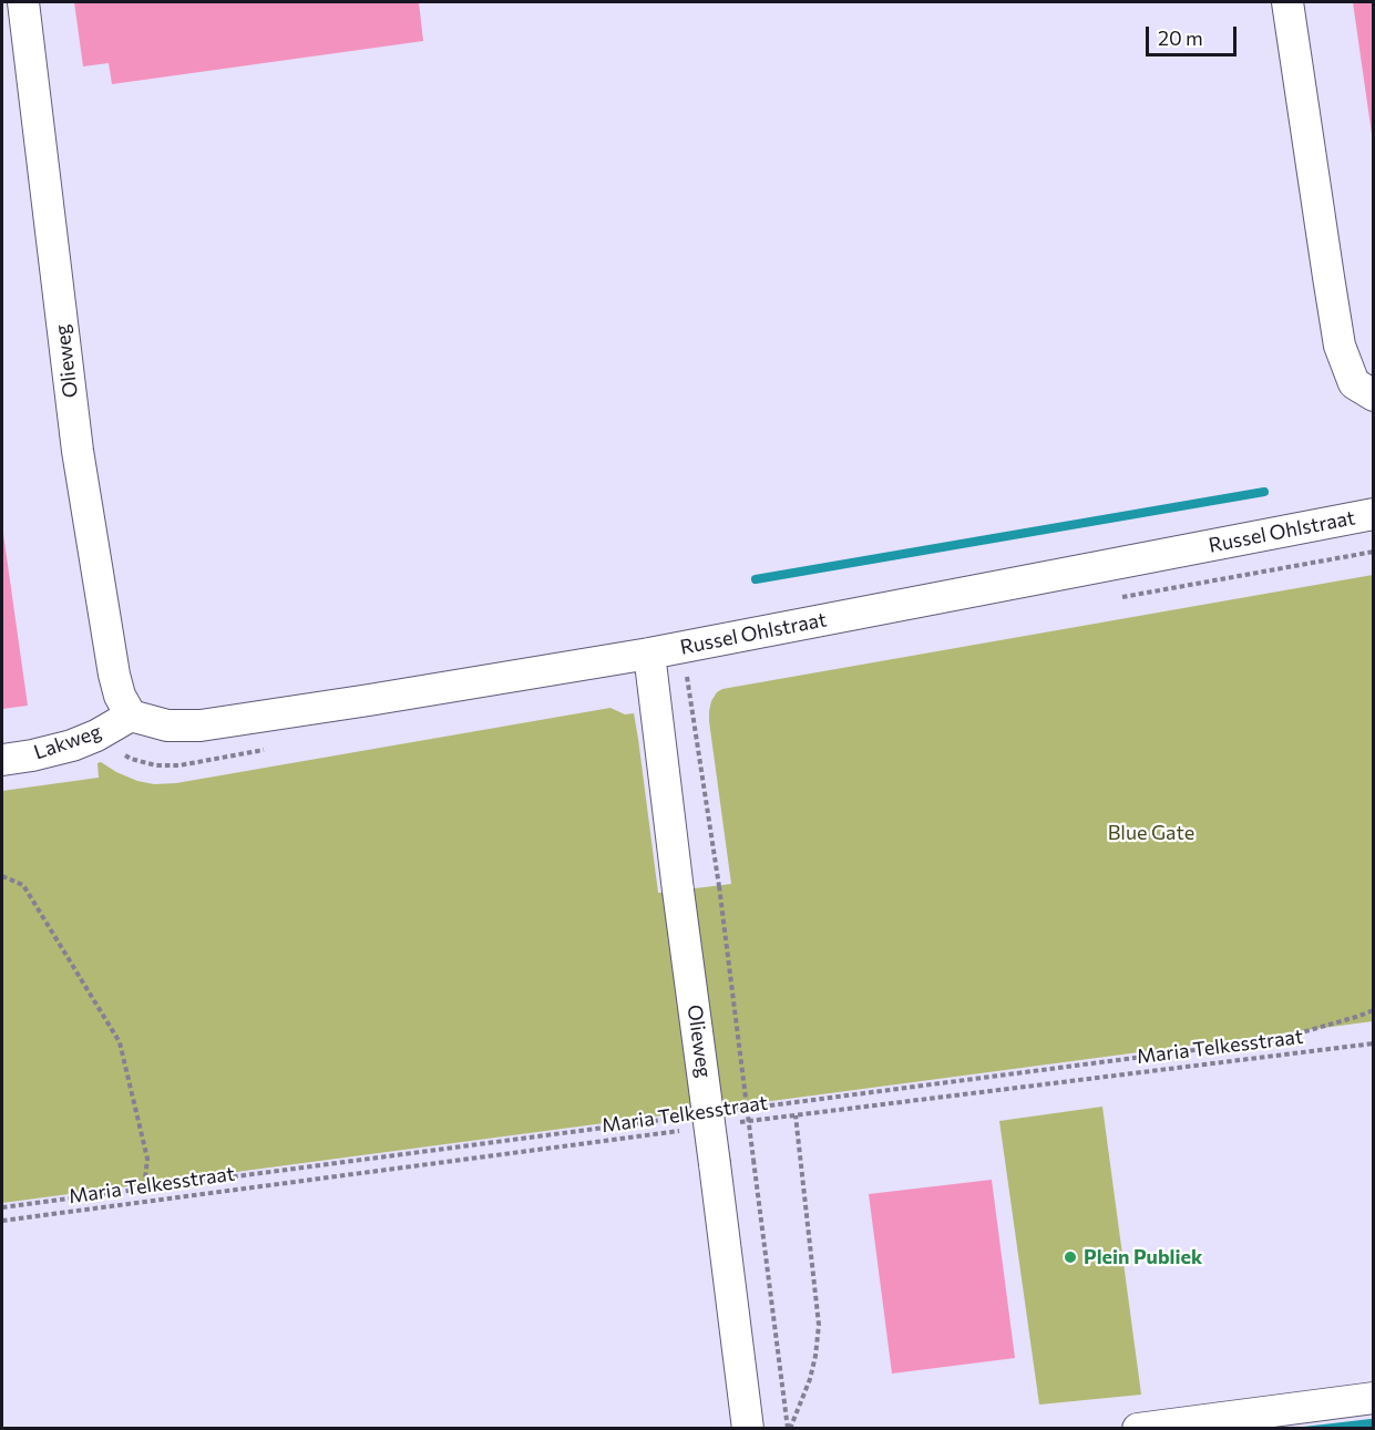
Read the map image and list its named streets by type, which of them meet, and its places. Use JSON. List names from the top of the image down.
{
  "streets": {
    "street": ["Olieweg", "Russel Ohlstraat", "Lakweg"],
    "path": ["Maria Telkesstraat"]
  },
  "crossings": [
    ["Olieweg", "Russel Ohlstraat"],
    ["Olieweg", "Lakweg"],
    ["Russel Ohlstraat", "Lakweg"]
  ],
  "parks": ["Blue Gate"],
  "places": ["Plein Publiek"],
  "scale_bar": "20 m"
}
